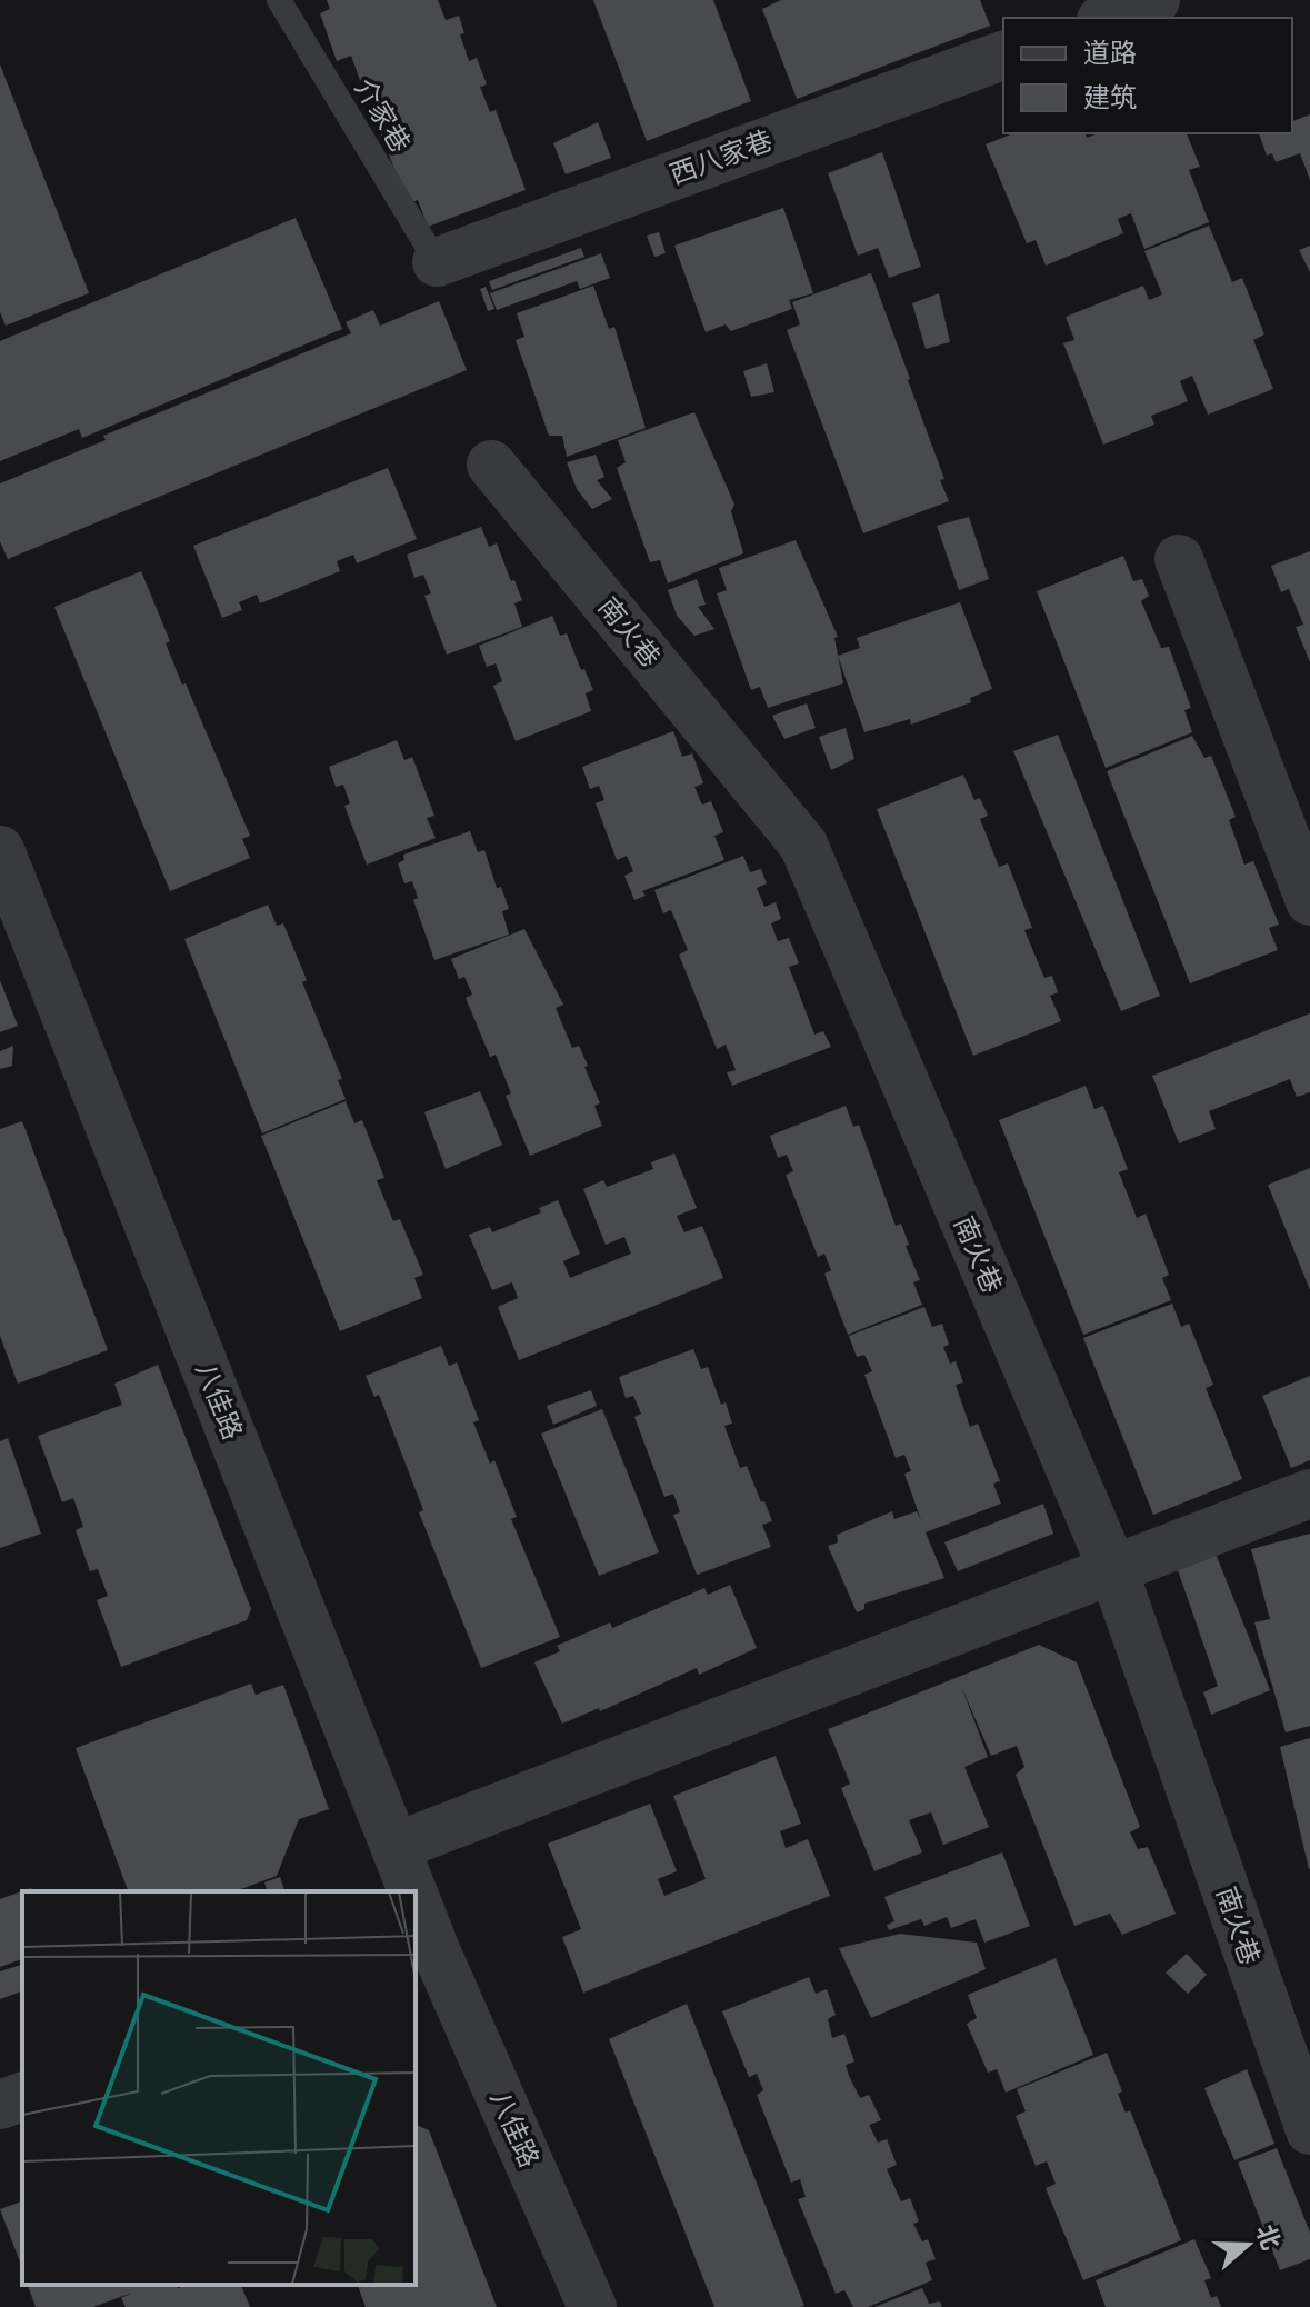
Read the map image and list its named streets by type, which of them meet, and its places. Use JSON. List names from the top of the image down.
{
  "streets": {
    "street": ["西八家巷", "南火巷", "八佳路"],
    "lane": ["介家巷"]
  },
  "crossings": [
    ["介家巷", "西八家巷"]
  ],
  "legend": ["道路", "建筑"],
  "north": "right"
}
